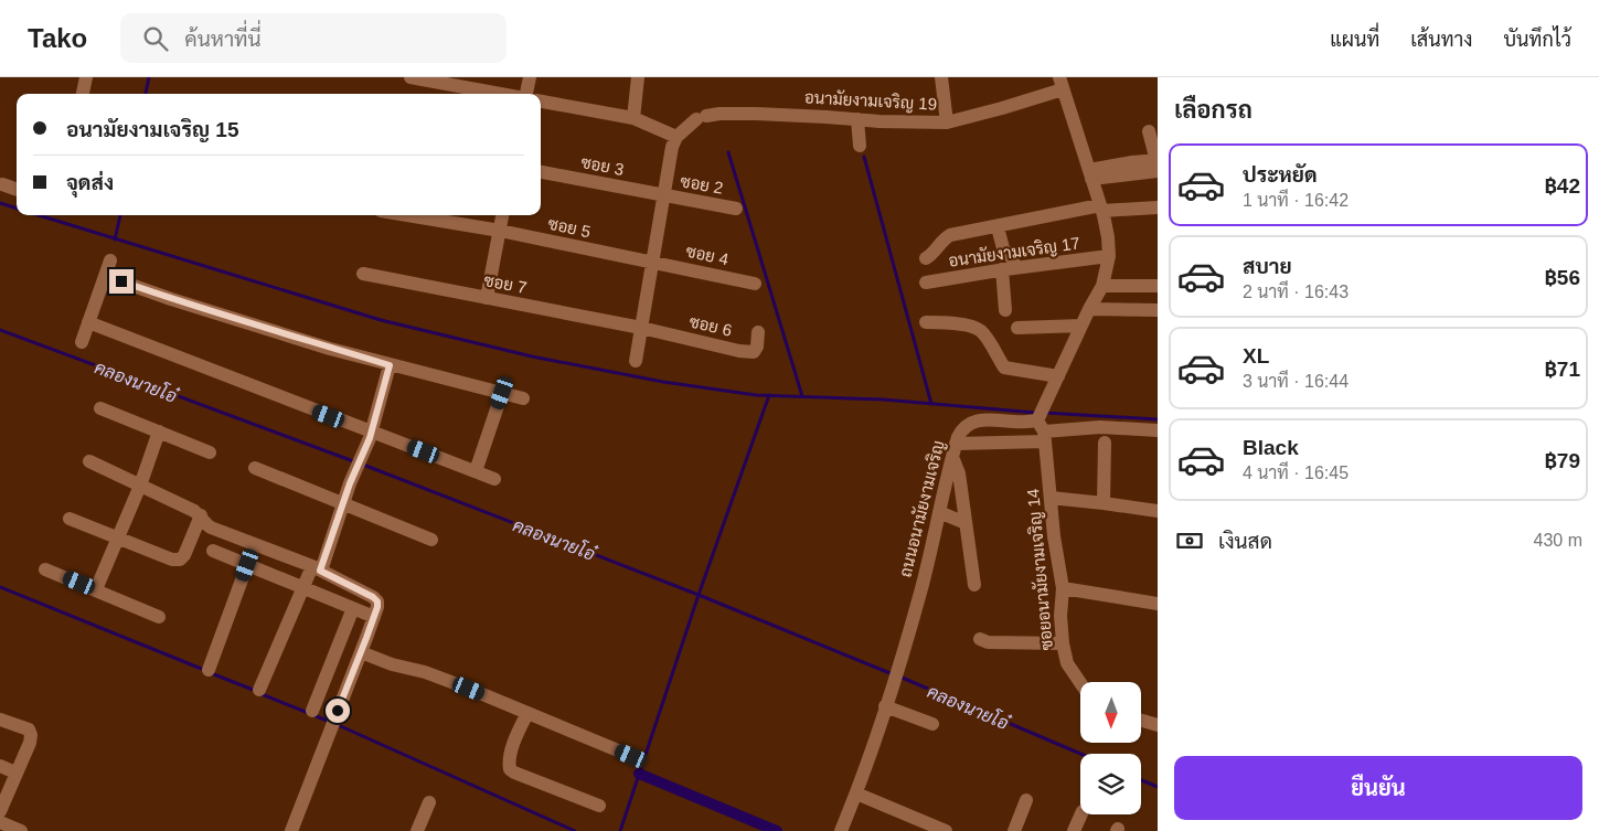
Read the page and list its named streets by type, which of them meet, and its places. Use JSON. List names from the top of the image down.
{
  "streets": {
    "street": [
      "อนามัยงามเจริญ 19",
      "ซอย 3",
      "ซอย 2",
      "ซอย 5",
      "อนามัยงามเจริญ 17",
      "ซอย 4",
      "ซอย 7",
      "ซอย 6",
      "ถนนอนามัยงามเจริญ",
      "ซอยอนามัยงามเจริญ 14"
    ]
  },
  "crossings": [
    ["ซอย 3", "ซอย 2"],
    ["ซอย 5", "ซอย 4"],
    ["ซอย 7", "ซอย 6"],
    ["ถนนอนามัยงามเจริญ", "ซอยอนามัยงามเจริญ 14"]
  ],
  "water": ["คลองนายโอ๋"],
  "north": "bottom",
  "page": {
    "header": "Tako",
    "search": "ค้นหาที่นี่",
    "nav": ["แผนที่", "เส้นทาง", "บันทึกไว้"],
    "heading": "เลือกรถ",
    "banner": ["อนามัยงามเจริญ 15", "จุดส่ง"],
    "list": [
      {
        "name": "ประหยัด",
        "note": "1 นาที · 16:42",
        "value": "฿42"
      },
      {
        "name": "สบาย",
        "note": "2 นาที · 16:43",
        "value": "฿56"
      },
      {
        "name": "XL",
        "note": "3 นาที · 16:44",
        "value": "฿71"
      },
      {
        "name": "Black",
        "note": "4 นาที · 16:45",
        "value": "฿79"
      }
    ],
    "pay": ["เงินสด", "430 m"],
    "buttons": "ยืนยัน"
  }
}
